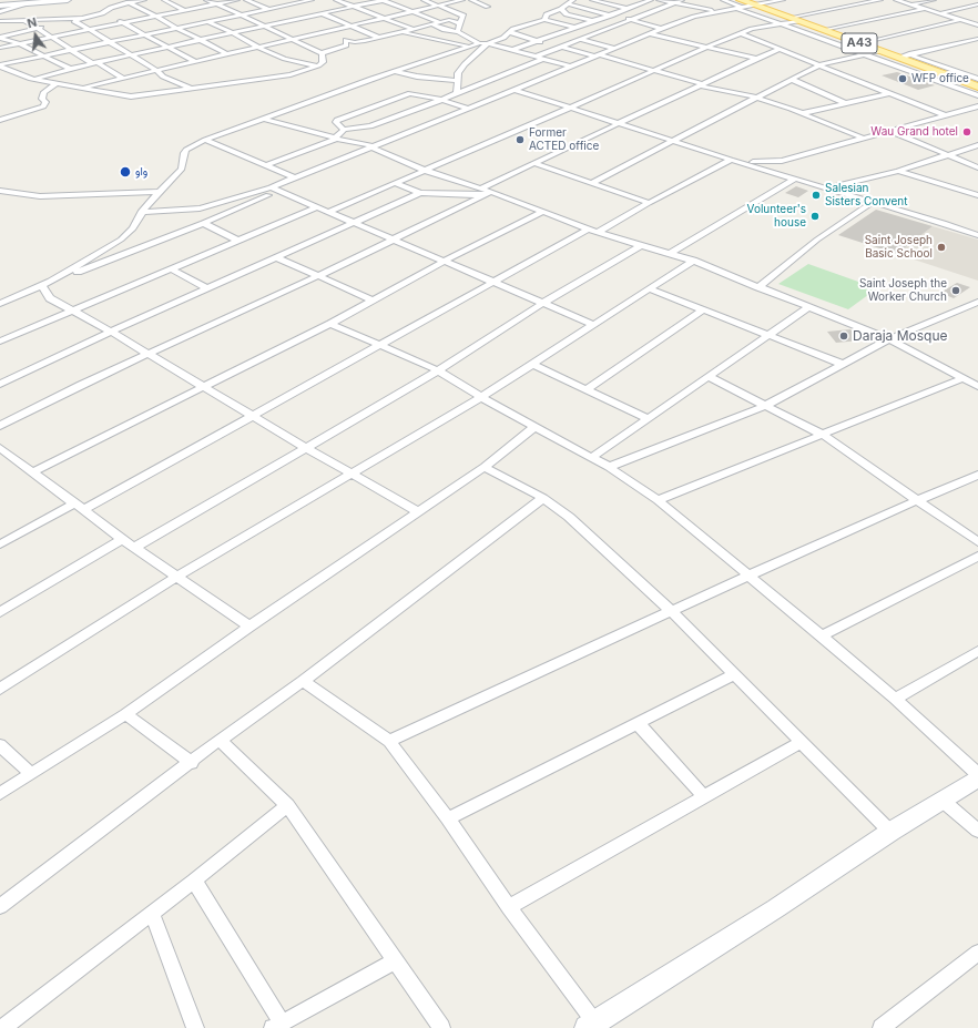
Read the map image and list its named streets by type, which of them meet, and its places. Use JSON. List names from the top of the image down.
{
  "streets": {
    "main road": ["A43"]
  },
  "places": [
    "WFP office",
    "Wau Grand hotel",
    "Former ACTED office",
    "واو",
    "Salesian Sisters Convent",
    "Volunteer's house",
    "Saint Joseph Basic School",
    "Saint Joseph the Worker Church",
    "Daraja Mosque"
  ],
  "north": "top"
}
